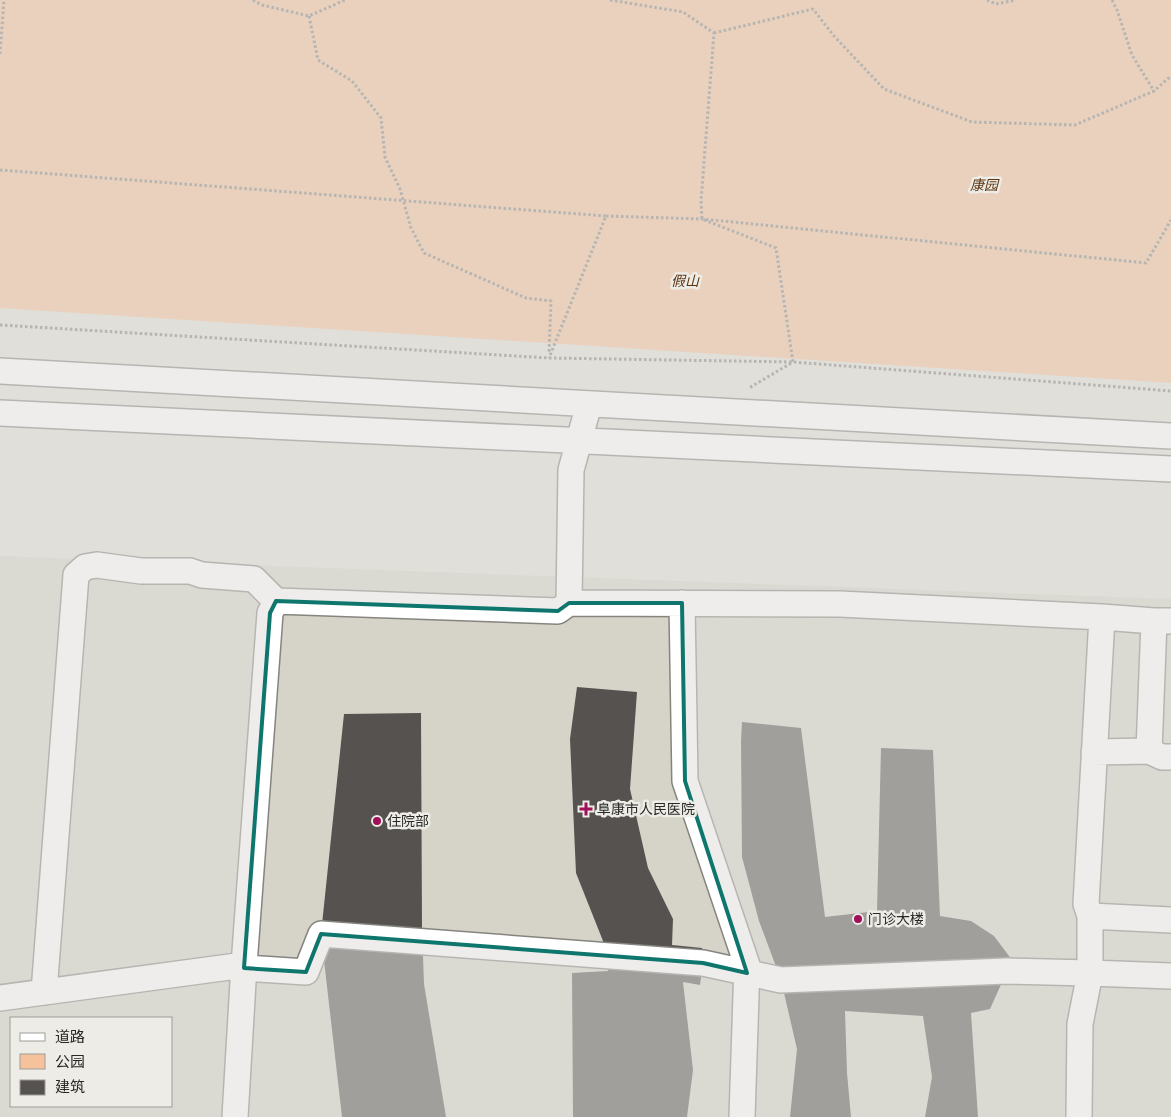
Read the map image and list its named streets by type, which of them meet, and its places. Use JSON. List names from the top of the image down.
{
  "parks": ["康园", "假山"],
  "places": {
    "health": ["阜康市人民医院"],
    "other": ["住院部", "门诊大楼"]
  },
  "legend": ["道路", "公园", "建筑"]
}
